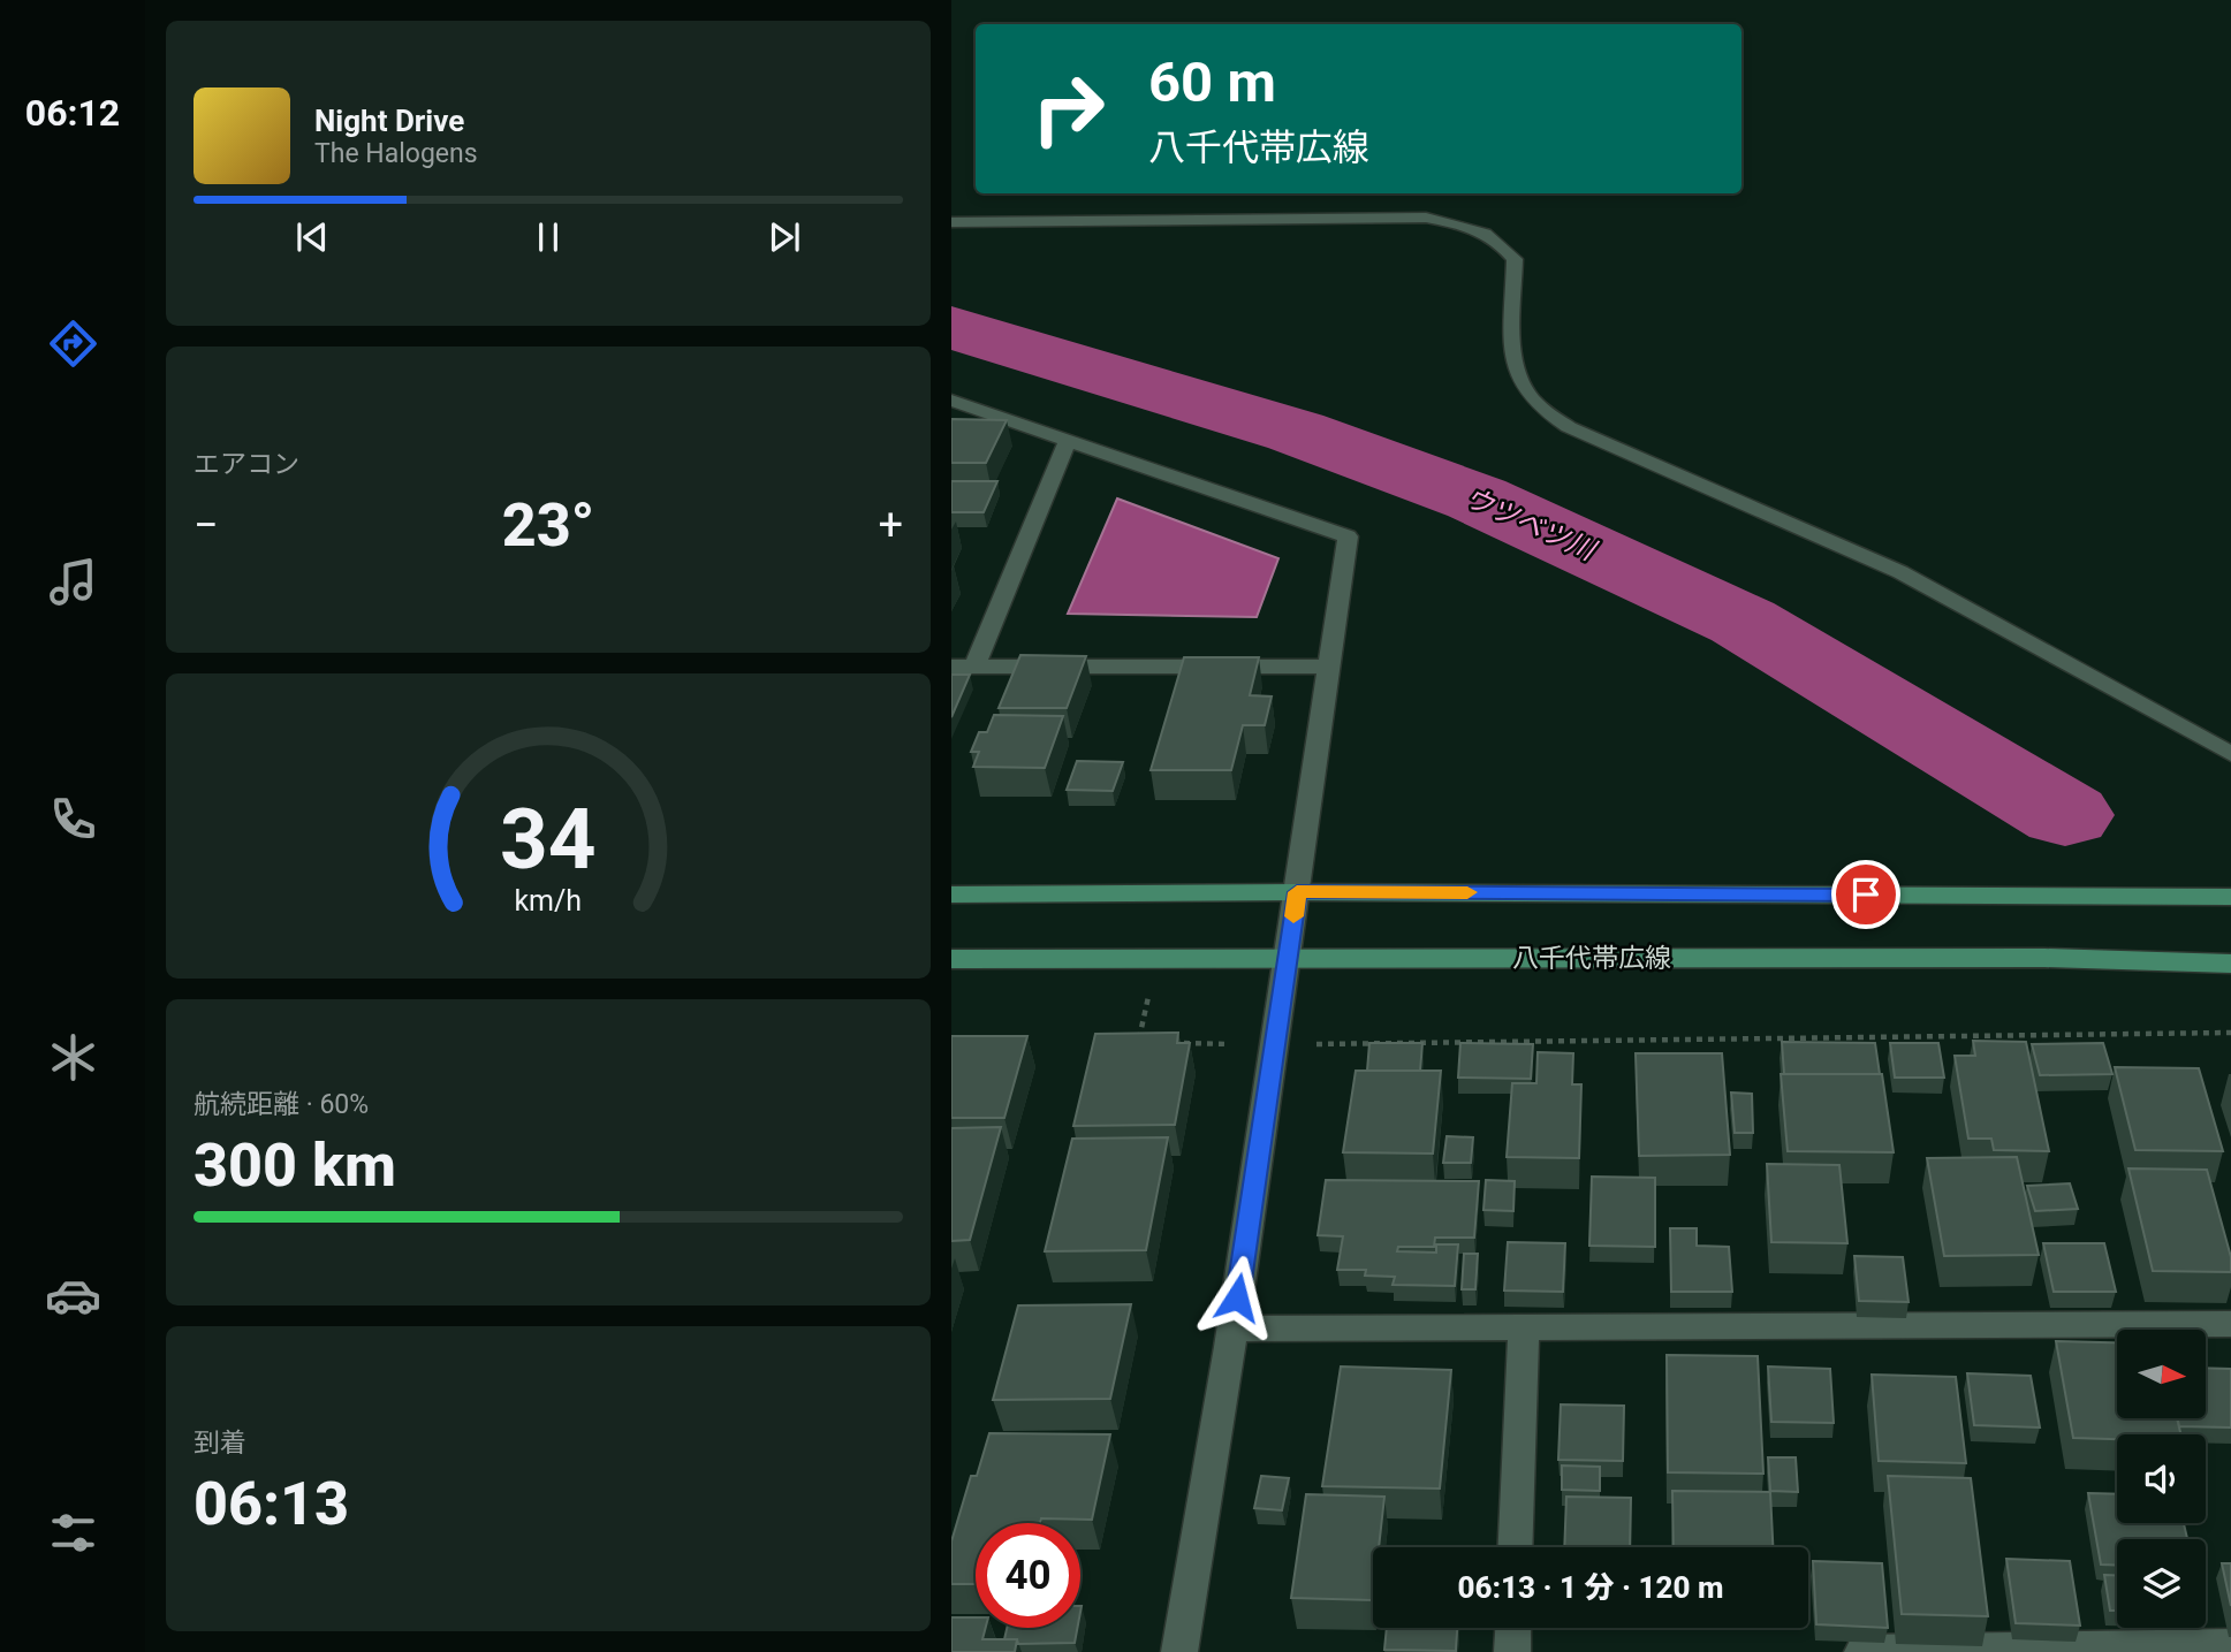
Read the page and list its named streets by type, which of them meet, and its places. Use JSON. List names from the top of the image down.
{
  "streets": {
    "main road": ["八千代帯広線"]
  },
  "water": ["ウツベツ川"],
  "north": "right",
  "page": {
    "tabs": "06:12",
    "turn": ["60 m", "八千代帯広線"],
    "song": ["Night Drive", "The Halogens"],
    "tile": [
      "エアコン",
      ["航続距離 · 60%", "300 km"],
      ["到着", "06:13"]
    ],
    "heat": ["−", "23°", "+"],
    "limit": "40",
    "trip": "06:13 · 1 分 · 120 m",
    "gauge": ["34", "km/h"]
  }
}
